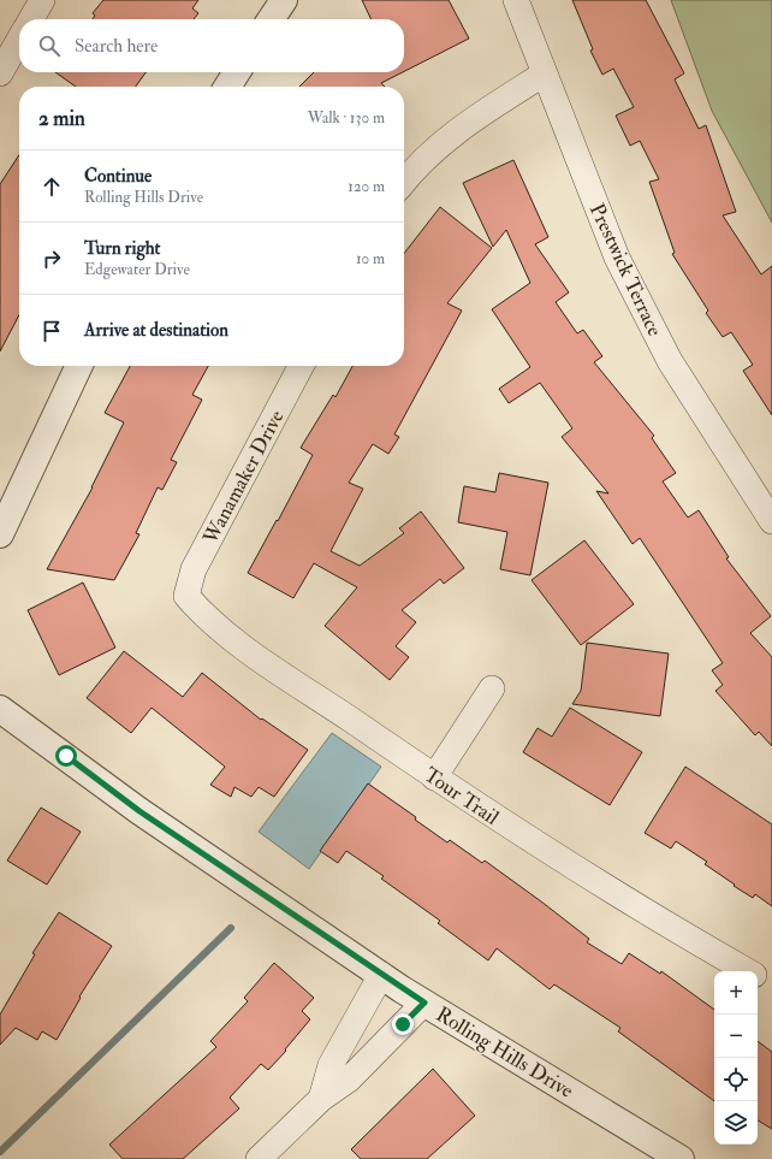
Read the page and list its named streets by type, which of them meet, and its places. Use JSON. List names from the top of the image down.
{
  "streets": {
    "street": [
      "Prestwick Terrace",
      "Wanamaker Drive",
      "Tour Trail",
      "Rolling Hills Drive"
    ]
  },
  "crossings": [
    ["Wanamaker Drive", "Tour Trail"]
  ],
  "page": {
    "search": "Search here",
    "heading": ["2 min", "Walk · 130 m"],
    "list": [
      ["Continue", "Rolling Hills Drive", "120 m"],
      ["Turn right", "Edgewater Drive", "10 m"],
      "Arrive at destination"
    ],
    "map_buttons": ["+", "−"]
  }
}
